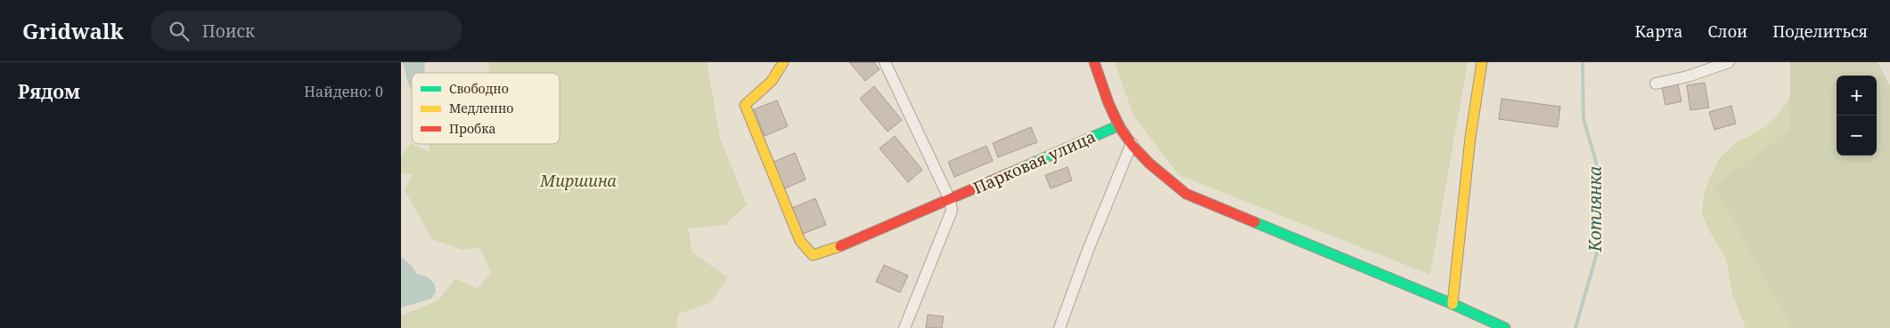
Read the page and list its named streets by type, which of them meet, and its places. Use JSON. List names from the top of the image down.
{
  "streets": {
    "street": ["Парковая улица"]
  },
  "water": ["Котлянка"],
  "parks": ["Миршина"],
  "legend": ["Свободно", "Медленно", "Пробка"],
  "page": {
    "header": "Gridwalk",
    "search": "Поиск",
    "nav": ["Карта", "Слои", "Поделиться"],
    "heading": ["Рядом", "Найдено: 0"],
    "map_buttons": ["+", "−"]
  }
}
